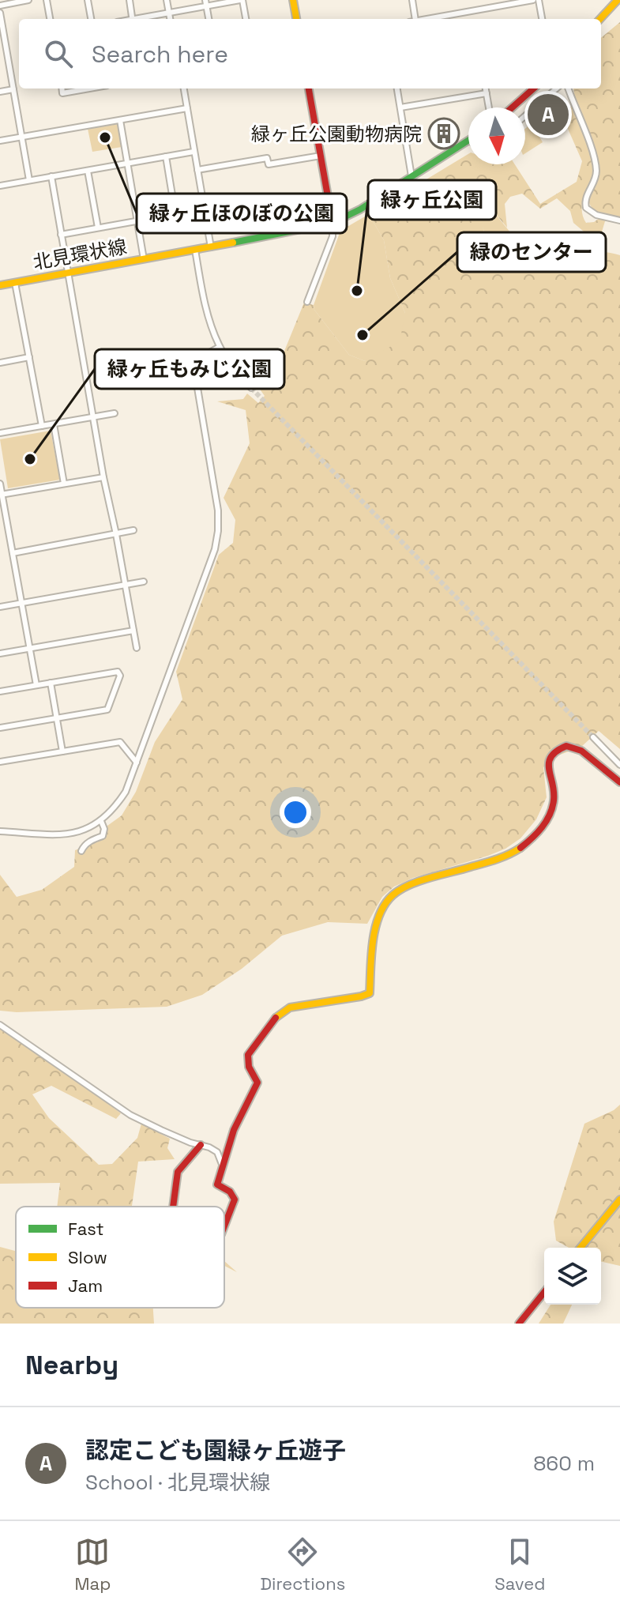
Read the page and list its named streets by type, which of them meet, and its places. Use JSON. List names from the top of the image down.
{
  "streets": {
    "street": ["北見環状線"]
  },
  "places": {
    "building": ["緑ヶ丘公園動物病院"],
    "other": [
      "緑ヶ丘ほのぼの公園",
      "緑ヶ丘公園",
      "緑のセンター",
      "緑ヶ丘もみじ公園"
    ]
  },
  "legend": ["Fast", "Slow", "Jam"],
  "north": "bottom",
  "page": {
    "search": "Search here",
    "pins": "A",
    "heading": "Nearby",
    "list": [
      {
        "mark": "A",
        "name": "認定こども園緑ヶ丘遊子",
        "note": "School · 北見環状線",
        "value": "860 m"
      }
    ],
    "nav": ["Map", "Directions", "Saved"]
  }
}
